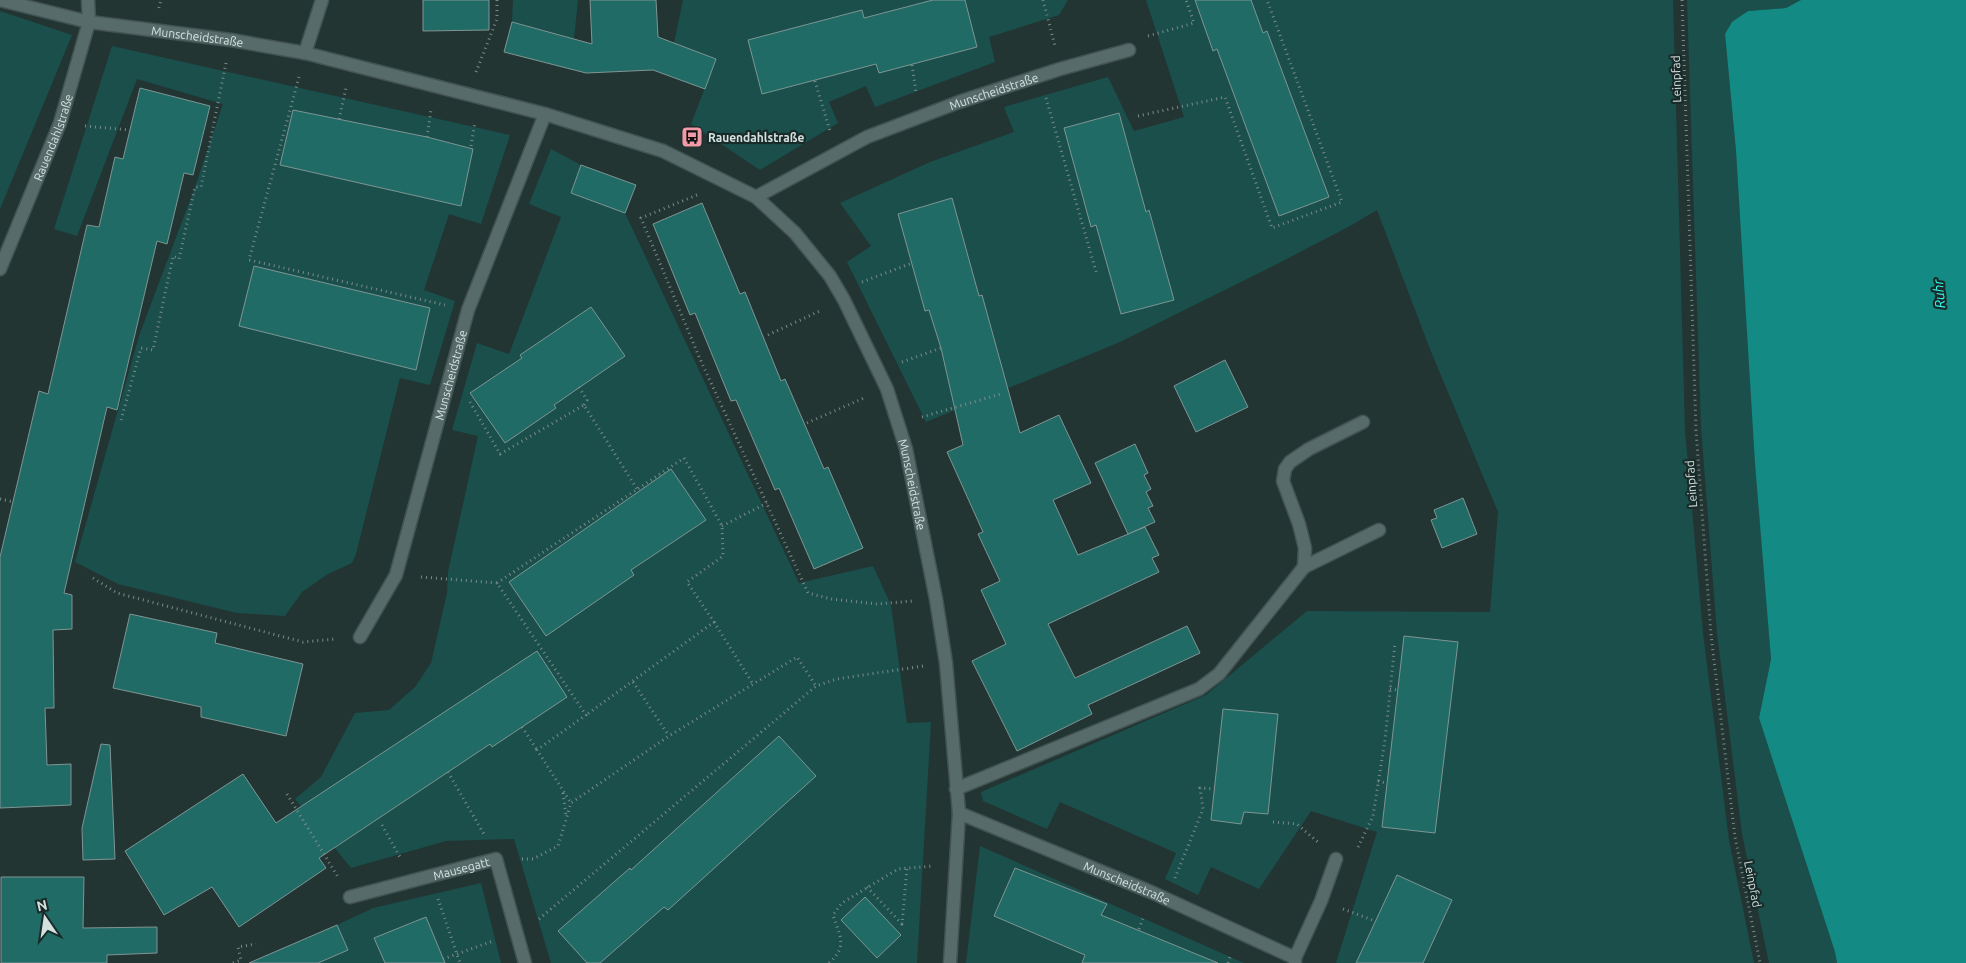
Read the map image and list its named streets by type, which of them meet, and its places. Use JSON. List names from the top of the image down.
{
  "streets": {
    "street": ["Munscheidstraße", "Rauendahlstraße", "Mausegatt"],
    "path": ["Leinpfad"]
  },
  "crossings": [
    ["Munscheidstraße", "Rauendahlstraße"]
  ],
  "water": ["Ruhr"],
  "places": {
    "bus stop": ["Rauendahlstraße"]
  },
  "north": "top"
}
